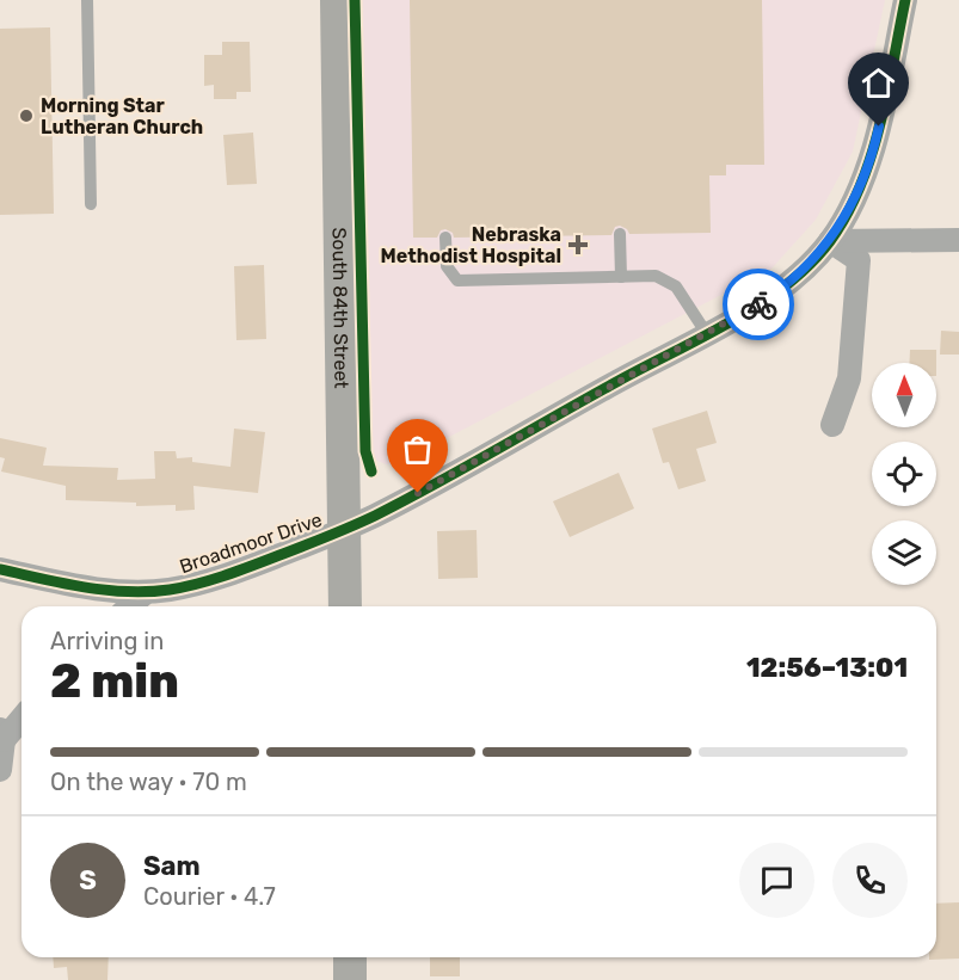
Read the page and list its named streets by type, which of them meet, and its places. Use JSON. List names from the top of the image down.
{
  "streets": {
    "main road": ["South 84th Street"],
    "street": ["Broadmoor Drive"]
  },
  "crossings": [
    ["South 84th Street", "Broadmoor Drive"]
  ],
  "places": {
    "other": ["Morning Star Lutheran Church"],
    "health": ["Nebraska Methodist Hospital"]
  },
  "north": "top",
  "page": {
    "heading": ["2 min", "Arriving in", "12:56–13:01"],
    "panel": ["Sam", "Courier · 4.7"],
    "bar": "On the way · 70 m",
    "round": "S"
  }
}
